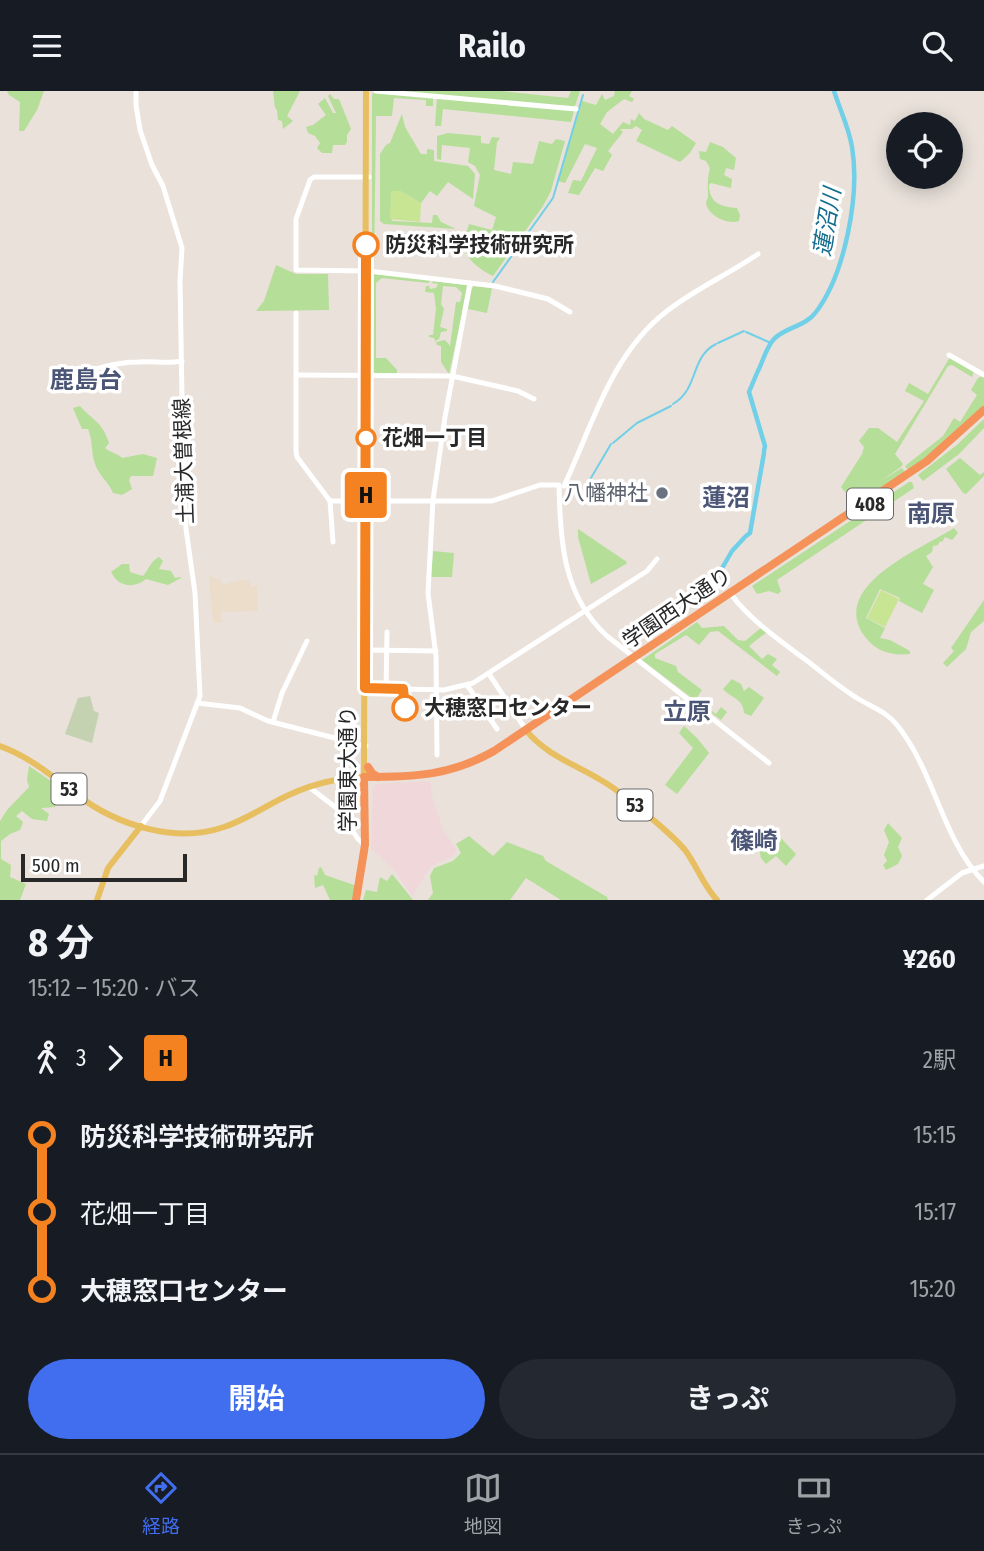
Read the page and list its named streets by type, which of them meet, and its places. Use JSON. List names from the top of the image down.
{
  "streets": {
    "highway": ["408", "学園西大通り", "学園東大通り"],
    "main road": ["53"],
    "street": ["土浦大曽根線"]
  },
  "crossings": [
    ["土浦大曽根線", "53"],
    ["学園西大通り", "学園東大通り"],
    ["学園西大通り", "53"],
    ["学園東大通り", "53"]
  ],
  "districts": [
    "鹿島台",
    "蓮沼",
    "南原",
    "立原",
    "篠崎"
  ],
  "water": ["蓮沼川"],
  "places": [
    "防災科学技術研究所",
    "花畑一丁目",
    "八幡神社",
    "大穂窓口センター"
  ],
  "lines": ["bus line H"],
  "scale_bar": "500 m",
  "page": {
    "header": "Railo",
    "on_map": "H",
    "scale": "500 m",
    "heading": ["8 分", "15:12 – 15:20 · バス", "¥260"],
    "legs": ["3", "H", "2駅"],
    "list": [
      {
        "name": "防災科学技術研究所",
        "value": "15:15"
      },
      {
        "name": "花畑一丁目",
        "value": "15:17"
      },
      {
        "name": "大穂窓口センター",
        "value": "15:20"
      }
    ],
    "buttons": ["開始", "きっぷ"],
    "tabs": ["経路", "地図", "きっぷ"]
  }
}
